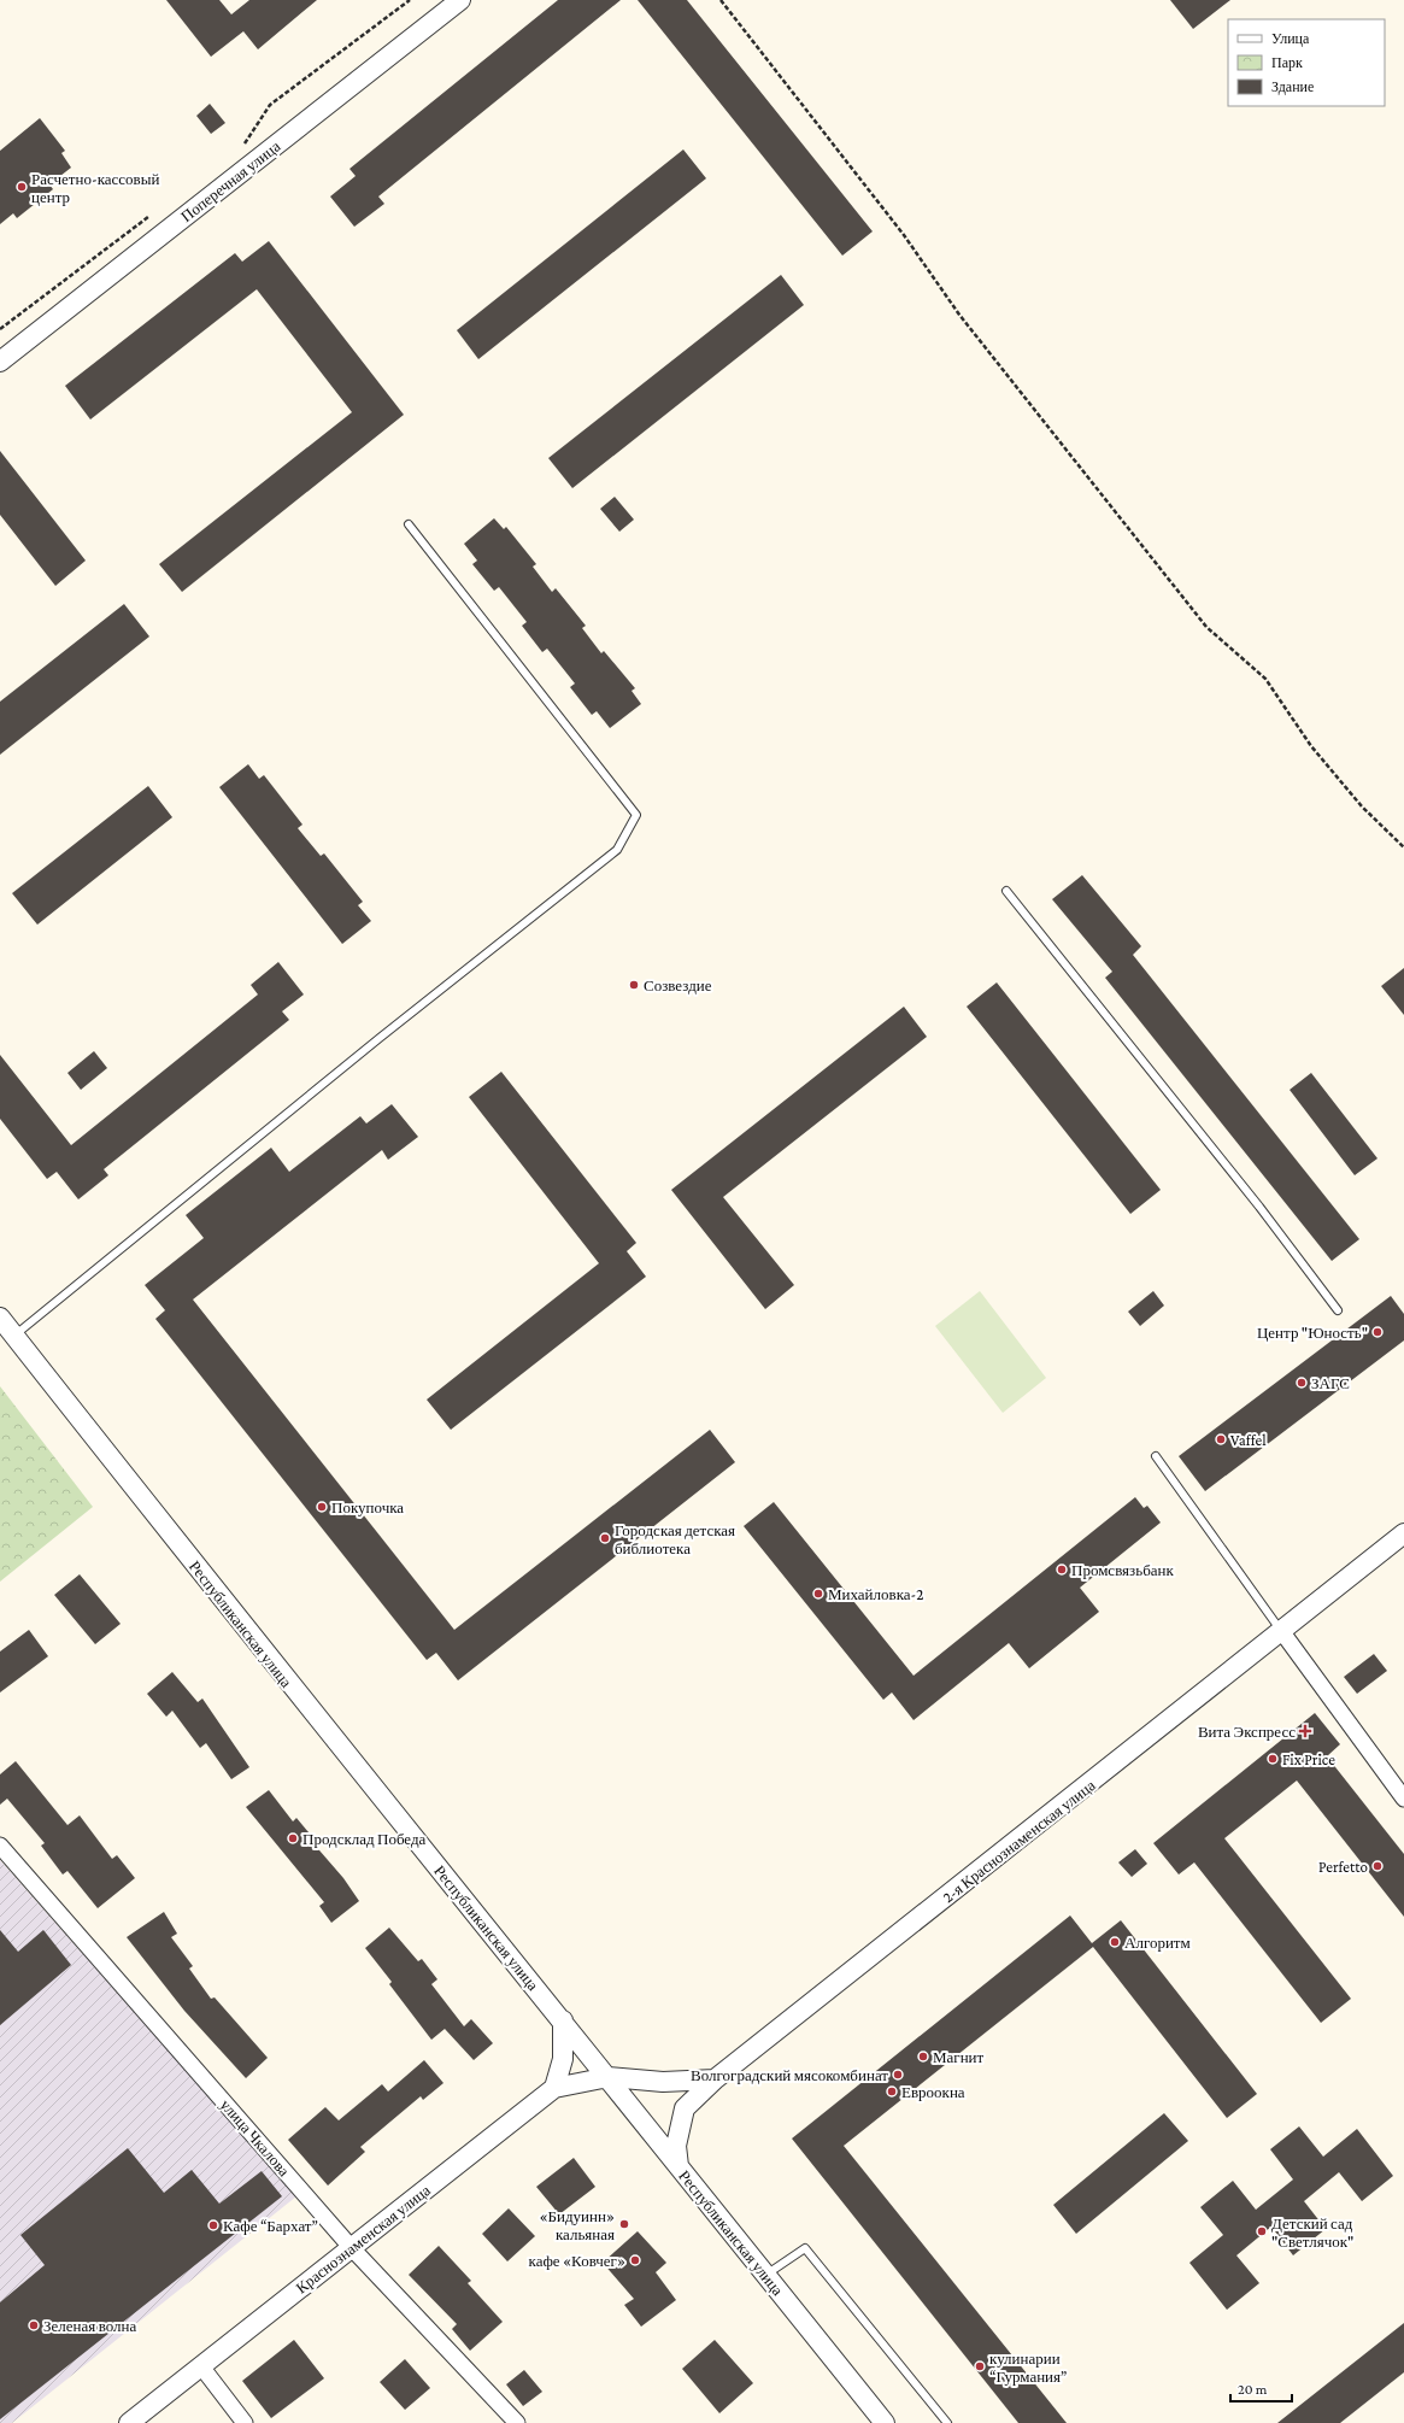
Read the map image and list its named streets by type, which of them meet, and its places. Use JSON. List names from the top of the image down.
{
  "streets": {
    "street": [
      "Поперечная улица",
      "Республиканская улица",
      "2-я Краснознаменская улица",
      "улица Чкалова",
      "Краснознаменская улица"
    ]
  },
  "crossings": [
    ["Республиканская улица", "2-я Краснознаменская улица"],
    ["Республиканская улица", "Краснознаменская улица"],
    ["улица Чкалова", "Краснознаменская улица"]
  ],
  "places": {
    "other": [
      "Расчетно-кассовый центр",
      "Созвездие",
      "Центр \"Юность\"",
      "ЗАГС",
      "Vaffel",
      "Покупочка",
      "Городская детская библиотека",
      "Промсвязьбанк",
      "Михайловка-2",
      "Fix Price",
      "Продсклад Победа",
      "Perfetto",
      "Алгоритм",
      "Магнит",
      "Волгоградский мясокомбинат",
      "Евроокна",
      "«Бидуинн» кальяная",
      "Кафе “Бархат”",
      "Детский сад \"Светлячок\"",
      "кафе «Ковчег»",
      "Зеленая волна",
      "кулинарии “Гурмания”"
    ],
    "health": ["Вита Экспресс"]
  },
  "legend": ["Улица", "Парк", "Здание"],
  "scale_bar": "20 m"
}
